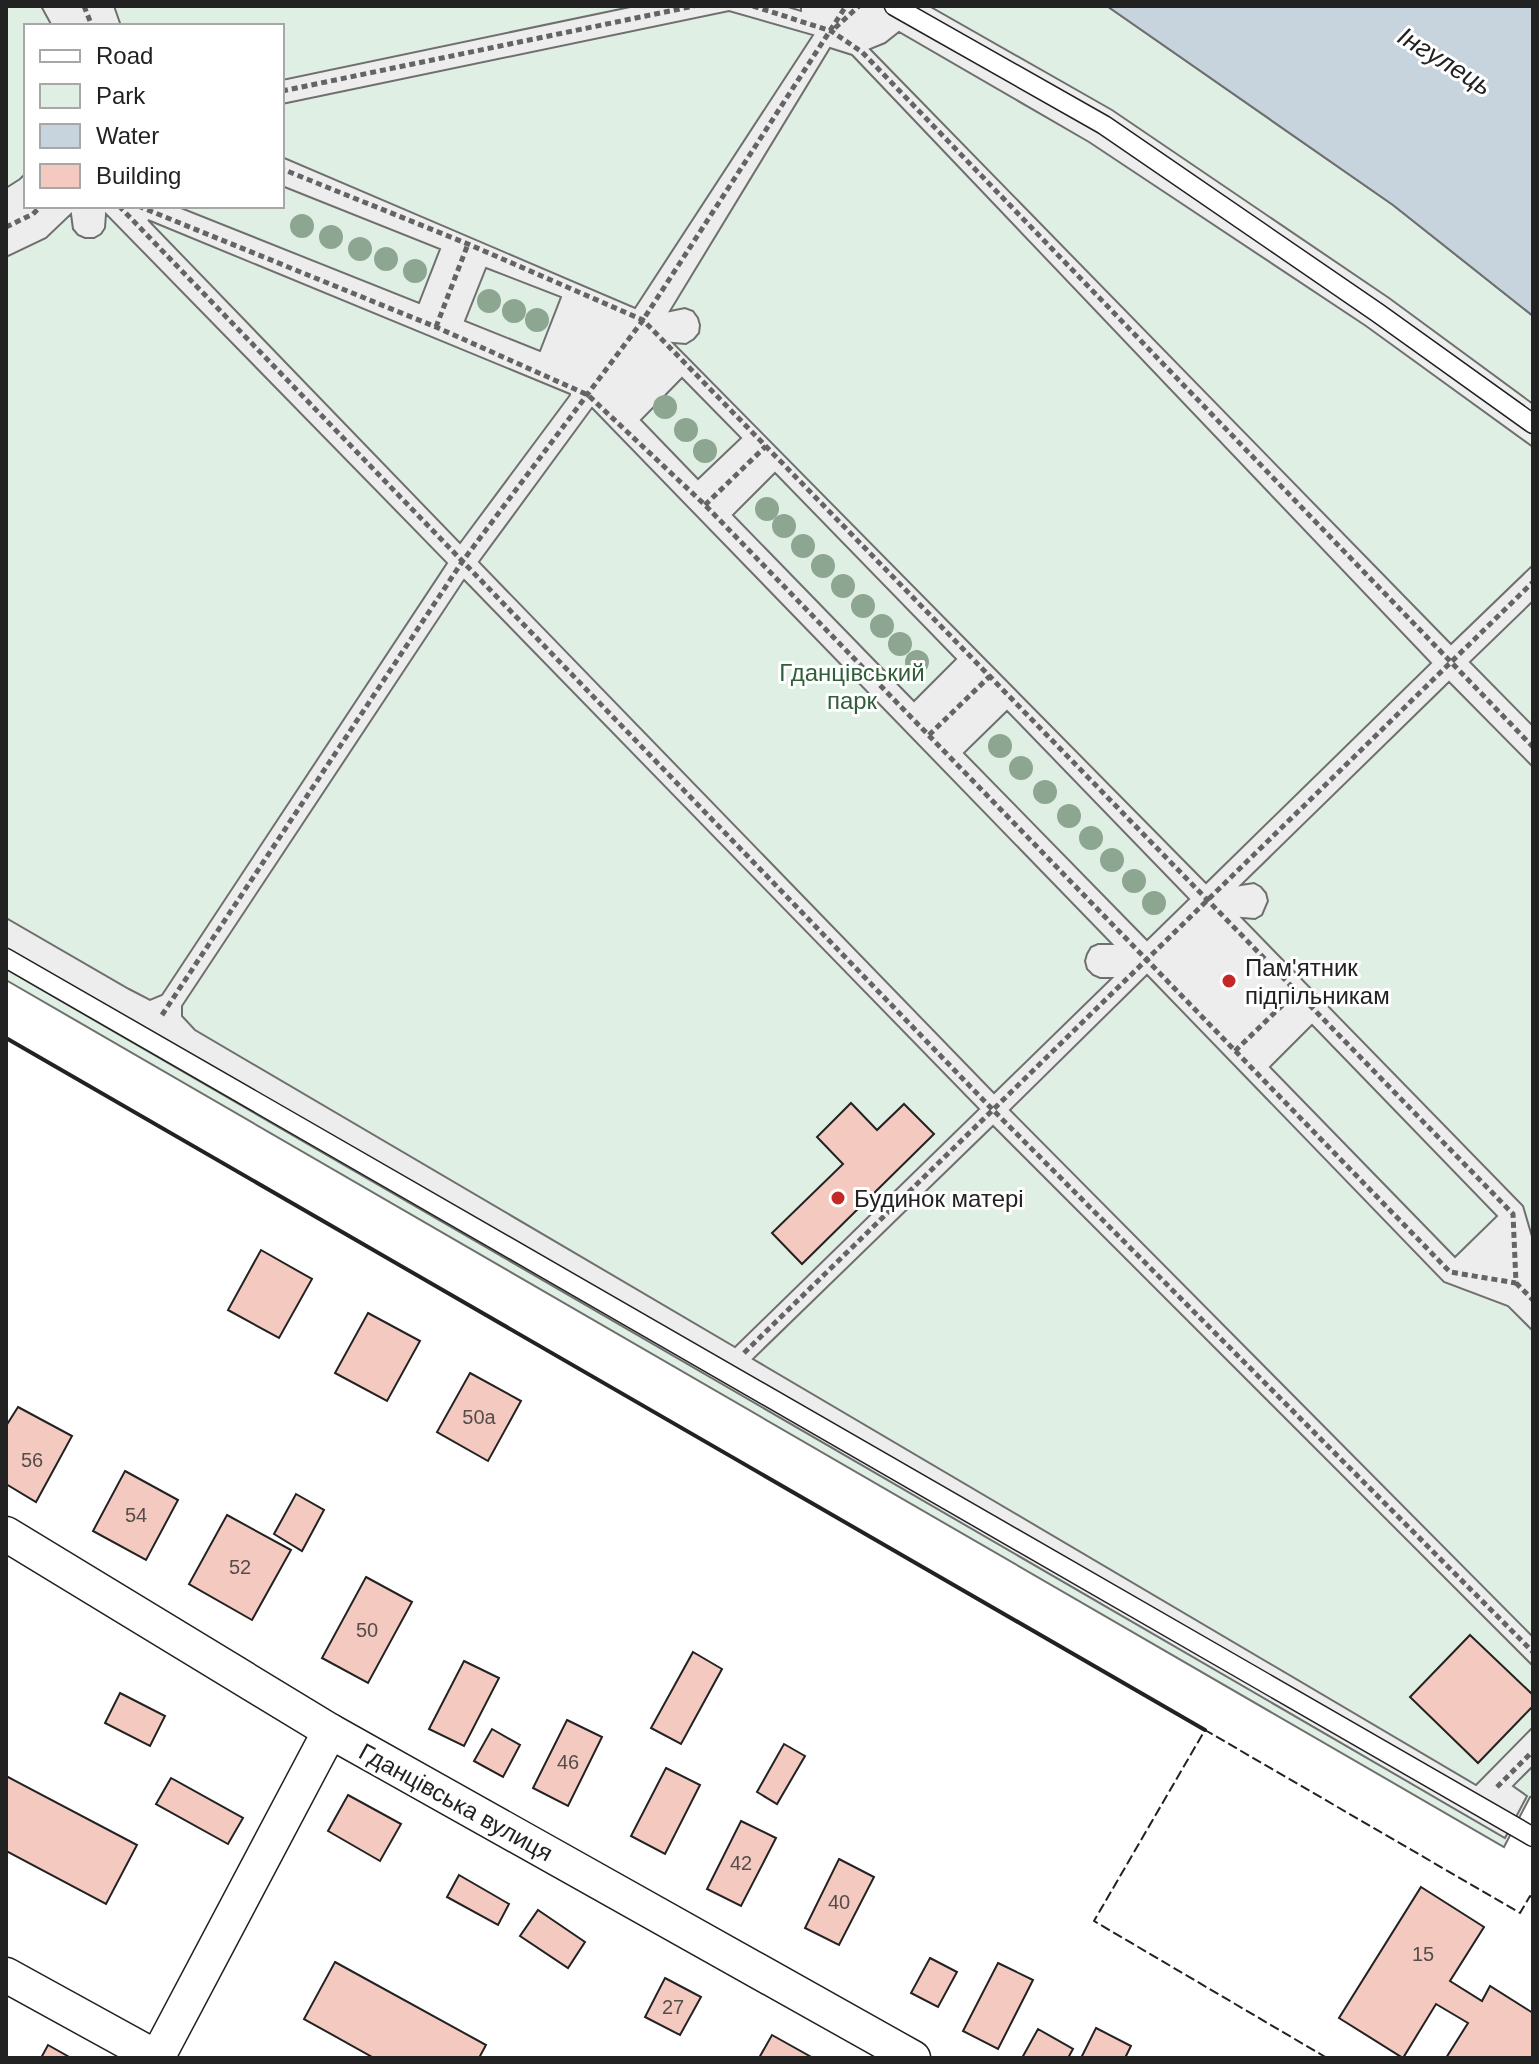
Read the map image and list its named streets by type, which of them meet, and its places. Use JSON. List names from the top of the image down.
{
  "streets": {
    "street": ["Гданцівська вулиця"]
  },
  "water": ["Інгулець"],
  "parks": ["Гданцівський парк"],
  "places": ["Пам'ятник підпільникам", "Будинок матері"],
  "house_numbers": [
    "50а",
    "56",
    "54",
    "52",
    "50",
    "46",
    "42",
    "40",
    "15",
    "27"
  ],
  "legend": [
    "Road",
    "Park",
    "Water",
    "Building"
  ]
}
